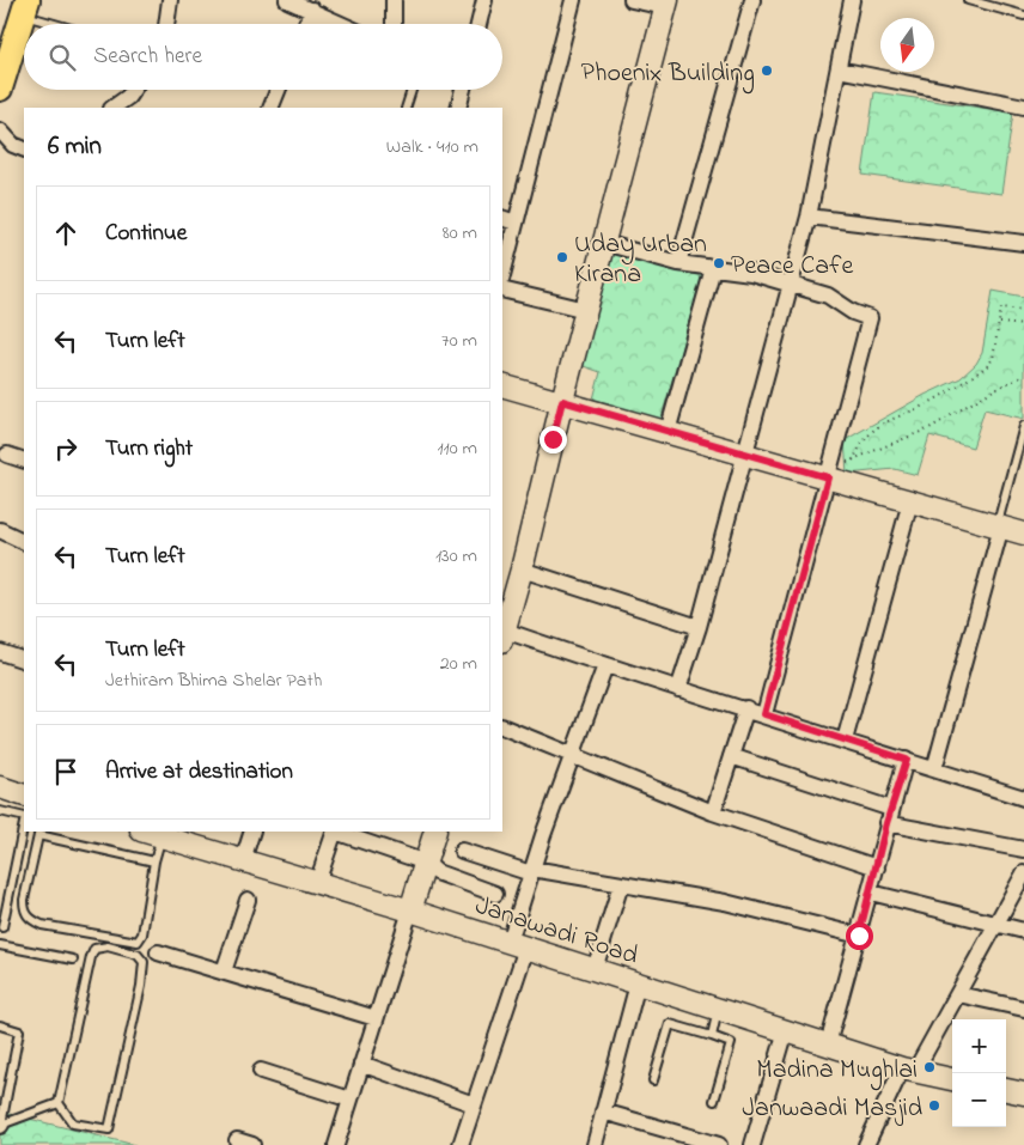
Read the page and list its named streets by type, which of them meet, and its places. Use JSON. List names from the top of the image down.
{
  "streets": {
    "street": ["Janawadi Road"]
  },
  "places": [
    "Phoenix Building",
    "Uday Urban Kirana",
    "Peace Cafe",
    "Madina Mughlai",
    "Janwaadi Masjid"
  ],
  "north": "bottom",
  "page": {
    "search": "Search here",
    "heading": ["6 min", "Walk · 410 m"],
    "list": [
      ["Continue", "80 m"],
      ["Turn left", "70 m"],
      ["Turn right", "110 m"],
      ["Turn left", "130 m"],
      ["Turn left", "Jethiram Bhima Shelar Path", "20 m"],
      "Arrive at destination"
    ],
    "map_buttons": ["+", "−"]
  }
}
